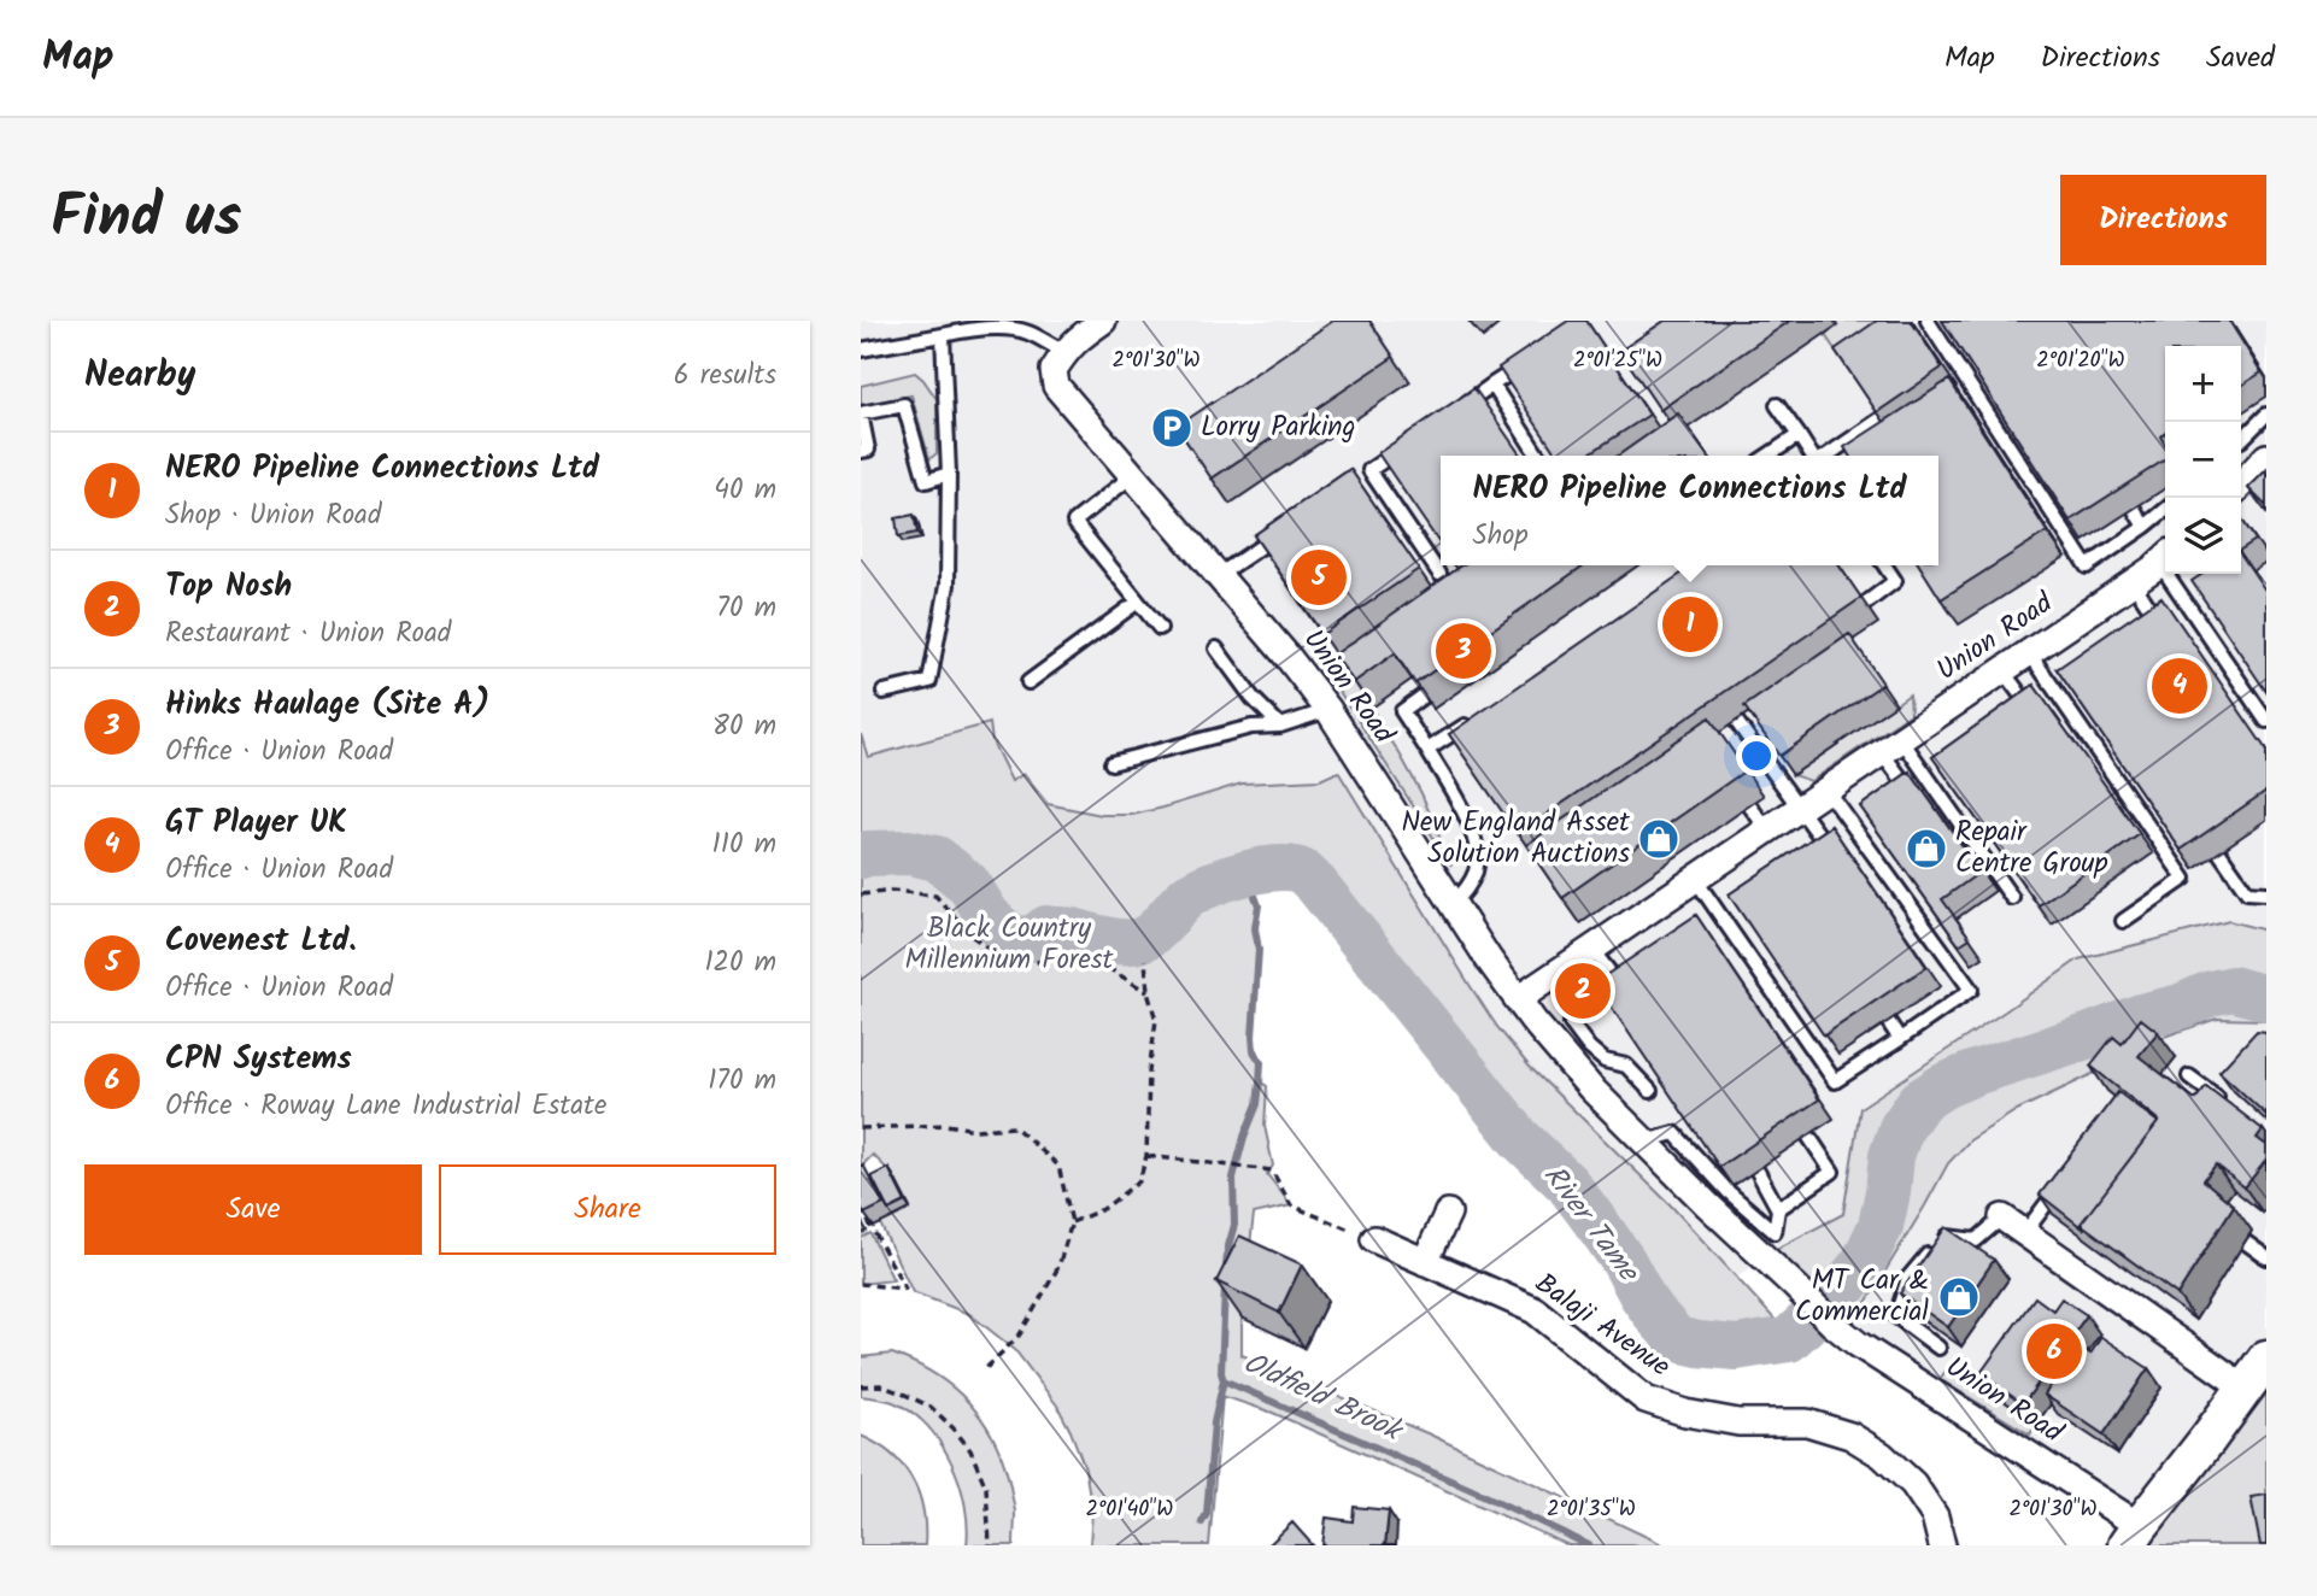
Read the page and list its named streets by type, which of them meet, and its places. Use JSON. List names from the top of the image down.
{
  "streets": {
    "street": ["Union Road", "Balaji Avenue"]
  },
  "water": ["River Tame", "Oldfield Brook"],
  "parks": ["Black Country Millennium Forest"],
  "places": {
    "parking": ["Lorry Parking"],
    "shop": ["New England Asset Solution Auctions", "Repair Centre Group", "MT Car & Commercial"]
  },
  "page": {
    "header": "Map",
    "nav": ["Map", "Directions", "Saved"],
    "title": "Find us",
    "buttons": [
      "Directions",
      ["Save", "Share"]
    ],
    "heading": ["Nearby", "6 results"],
    "map_buttons": ["+", "−"],
    "list": [
      {
        "mark": "1",
        "name": "NERO Pipeline Connections Ltd",
        "note": "Shop · Union Road",
        "value": "40 m"
      },
      {
        "mark": "2",
        "name": "Top Nosh",
        "note": "Restaurant · Union Road",
        "value": "70 m"
      },
      {
        "mark": "3",
        "name": "Hinks Haulage (Site A)",
        "note": "Office · Union Road",
        "value": "80 m"
      },
      {
        "mark": "4",
        "name": "GT Player UK",
        "note": "Office · Union Road",
        "value": "110 m"
      },
      {
        "mark": "5",
        "name": "Covenest Ltd.",
        "note": "Office · Union Road",
        "value": "120 m"
      },
      {
        "mark": "6",
        "name": "CPN Systems",
        "note": "Office · Roway Lane Industrial Estate",
        "value": "170 m"
      }
    ],
    "popup": ["NERO Pipeline Connections Ltd", "Shop"],
    "pins": [
      "5",
      "1",
      "3",
      "4",
      "2",
      "6"
    ]
  },
  "coordinates": [
    "2°01'30\"W",
    "2°01'25\"W",
    "2°01'20\"W",
    "2°01'40\"W",
    "2°01'35\"W"
  ]
}
